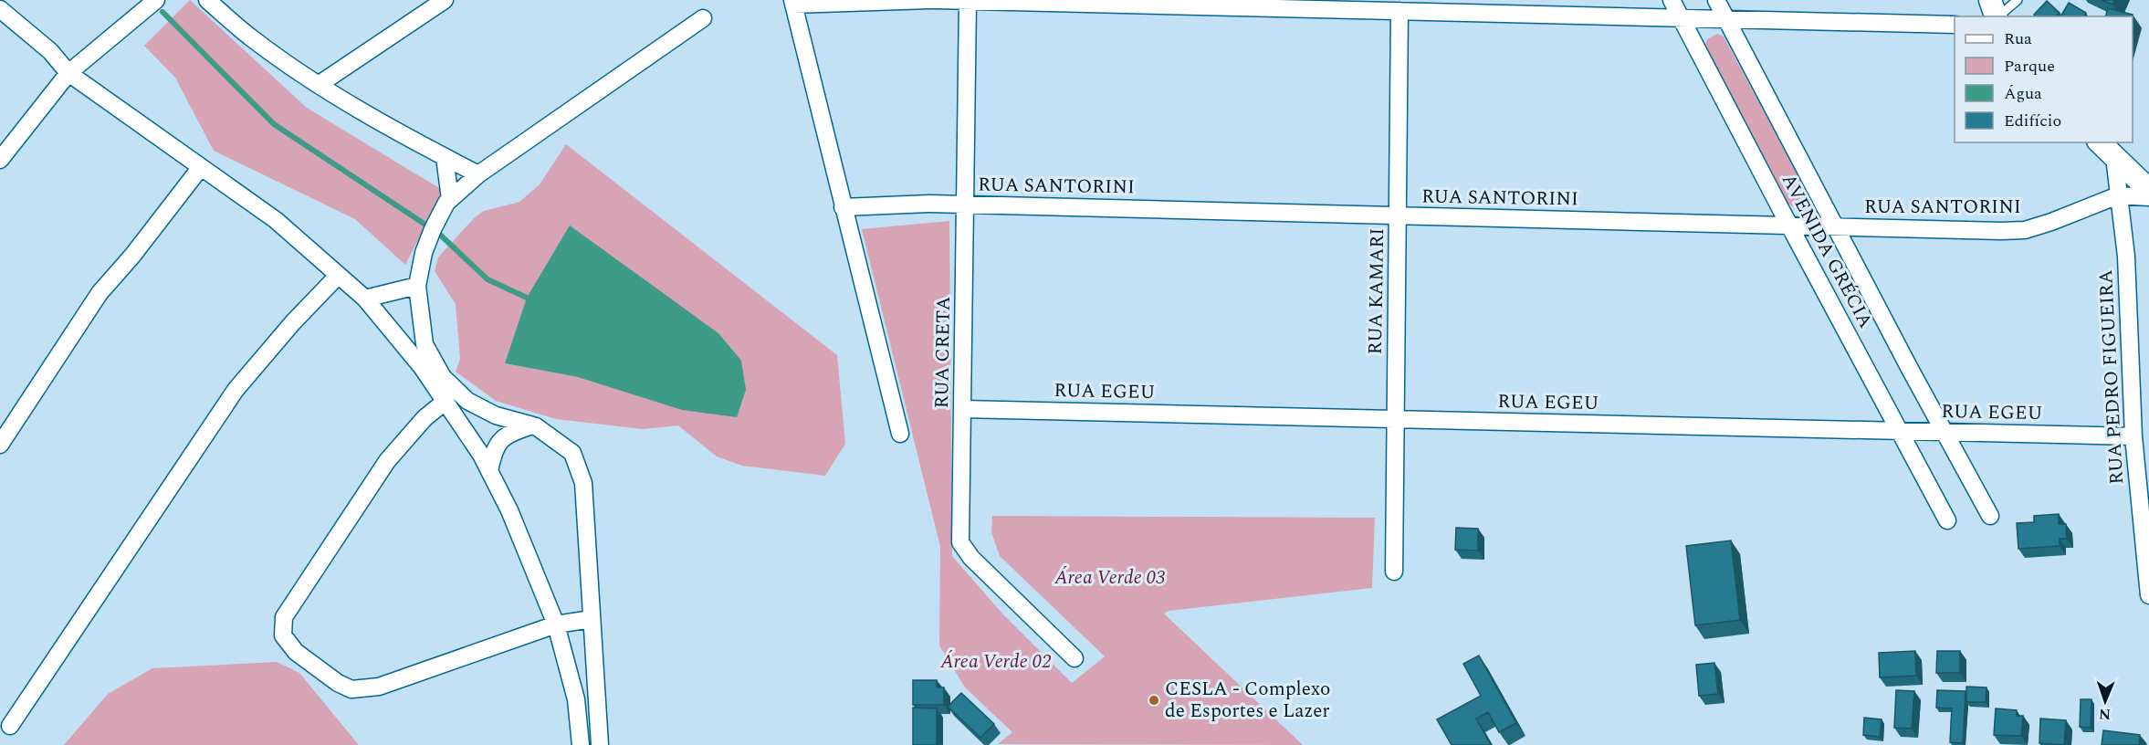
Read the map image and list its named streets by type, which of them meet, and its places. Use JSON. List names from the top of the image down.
{
  "streets": {
    "street": [
      "RUA SANTORINI",
      "AVENIDA GRÉCIA",
      "RUA KAMARI",
      "RUA CRETA",
      "RUA PEDRO FIGUEIRA",
      "RUA EGEU"
    ]
  },
  "crossings": [
    ["RUA SANTORINI", "AVENIDA GRÉCIA"],
    ["RUA SANTORINI", "RUA KAMARI"],
    ["RUA SANTORINI", "RUA CRETA"],
    ["RUA SANTORINI", "RUA PEDRO FIGUEIRA"],
    ["AVENIDA GRÉCIA", "RUA EGEU"],
    ["RUA KAMARI", "RUA EGEU"],
    ["RUA CRETA", "RUA EGEU"],
    ["RUA PEDRO FIGUEIRA", "RUA EGEU"]
  ],
  "parks": ["Área Verde 03", "Área Verde 02"],
  "places": ["CESLA - Complexo de Esportes e Lazer"],
  "legend": [
    "Rua",
    "Parque",
    "Água",
    "Edifício"
  ],
  "north": "bottom"
}
